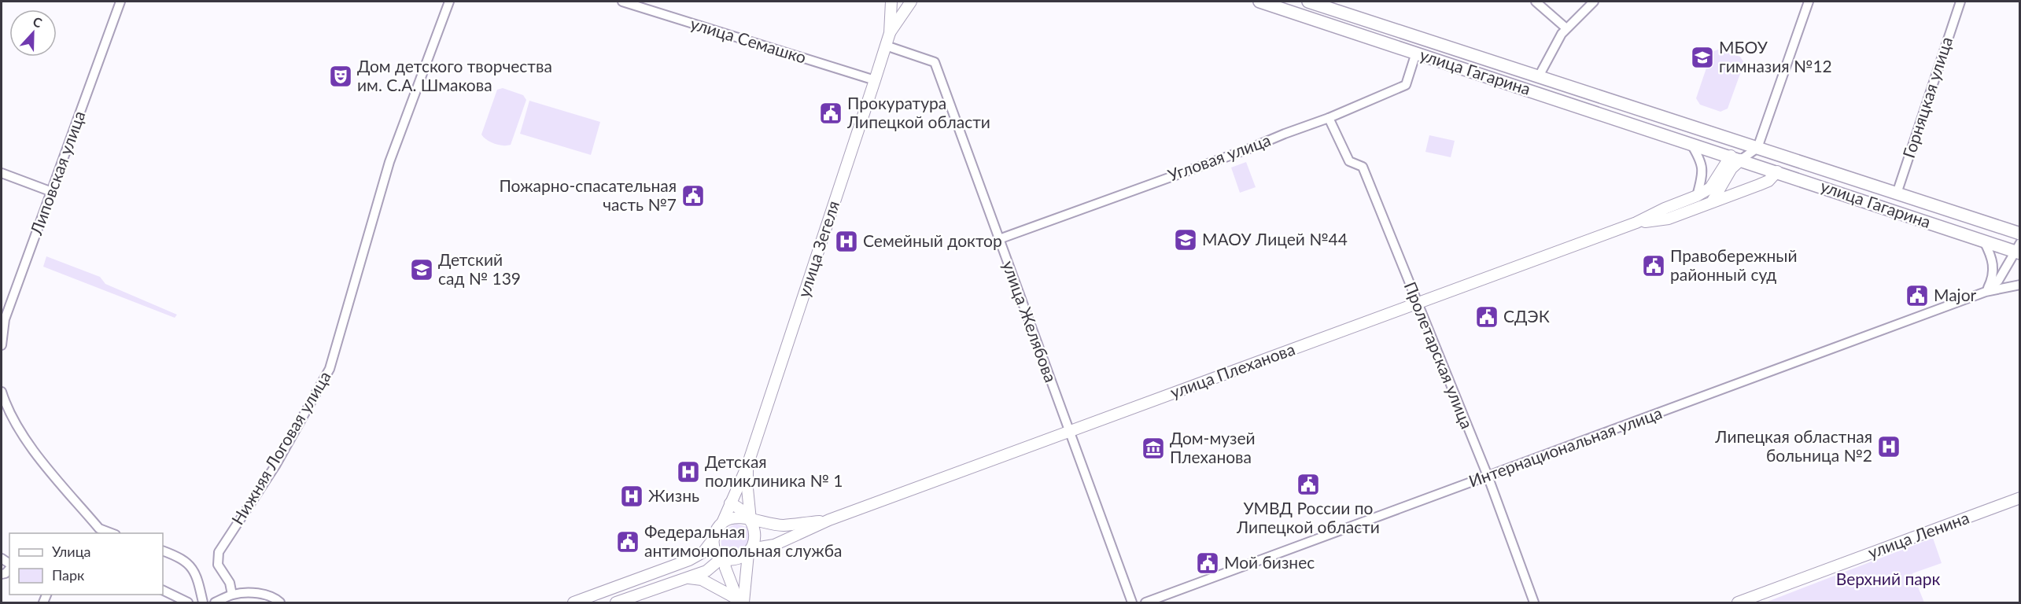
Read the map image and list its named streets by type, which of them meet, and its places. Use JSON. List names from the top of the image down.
{
  "streets": {
    "main road": [
      "улица Гагарина",
      "улица Зегеля",
      "улица Плеханова",
      "улица Ленина"
    ],
    "street": [
      "улица Семашко",
      "Горняцкая улица",
      "Угловая улица",
      "Липовская улица",
      "улица Желябова",
      "Пролетарская улица",
      "Интернациональная улица",
      "Нижняя Логовая улица"
    ]
  },
  "crossings": [
    ["улица Семашко", "улица Зегеля"],
    ["улица Гагарина", "Горняцкая улица"],
    ["улица Гагарина", "Угловая улица"],
    ["улица Гагарина", "улица Плеханова"],
    ["Угловая улица", "улица Желябова"],
    ["Угловая улица", "Пролетарская улица"],
    ["улица Зегеля", "улица Желябова"],
    ["улица Зегеля", "улица Плеханова"],
    ["улица Желябова", "улица Плеханова"],
    ["Пролетарская улица", "улица Плеханова"],
    ["Пролетарская улица", "Интернациональная улица"]
  ],
  "parks": ["Верхний парк"],
  "places": {
    "school or university": ["МБОУ гимназия №12", "МАОУ Лицей №44", "Детский сад № 139"],
    "theatre": ["Дом детского творчества им. С.А. Шмакова"],
    "public building": [
      "Прокуратура Липецкой области",
      "Пожарно-спасательная часть №7",
      "Правобережный районный суд",
      "Major",
      "СДЭК",
      "УМВД России по Липецкой области",
      "Федеральная антимонопольная служба",
      "Мой бизнес"
    ],
    "hospital": [
      "Семейный доктор",
      "Липецкая областная больница №2",
      "Детская поликлиника № 1",
      "Жизнь"
    ],
    "museum": ["Дом-музей Плеханова"]
  },
  "legend": ["Улица", "Парк"],
  "north": "top"
}
